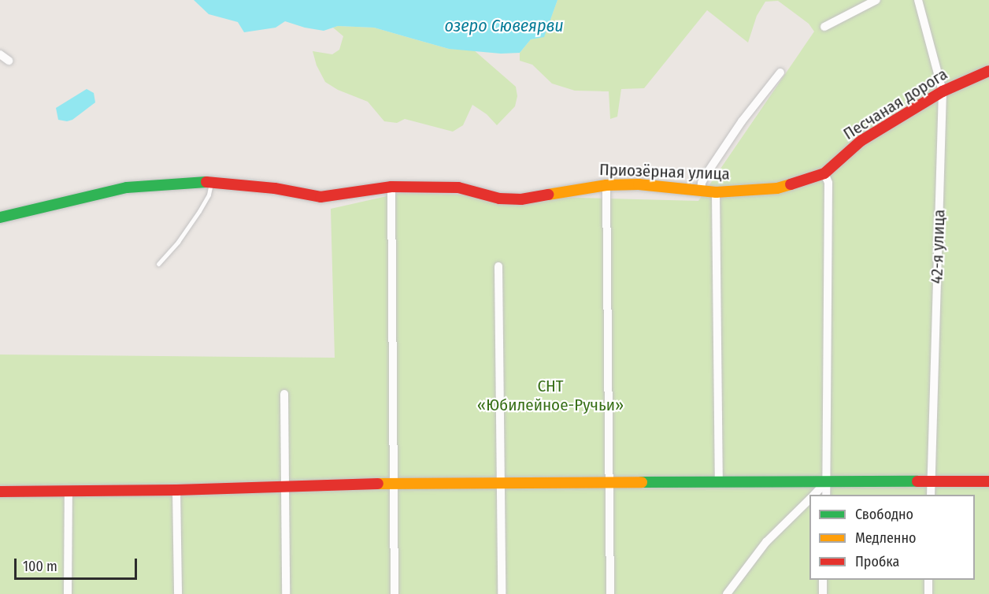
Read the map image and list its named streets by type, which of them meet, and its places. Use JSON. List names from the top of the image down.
{
  "streets": {
    "street": ["Песчаная дорога", "Приозёрная улица", "42-я улица"]
  },
  "crossings": [
    ["Песчаная дорога", "Приозёрная улица"],
    ["Песчаная дорога", "42-я улица"]
  ],
  "water": ["озеро Сювеярви"],
  "parks": ["СНТ «Юбилейное-Ручьи»"],
  "legend": ["Свободно", "Медленно", "Пробка"],
  "scale_bar": "100 m"
}
